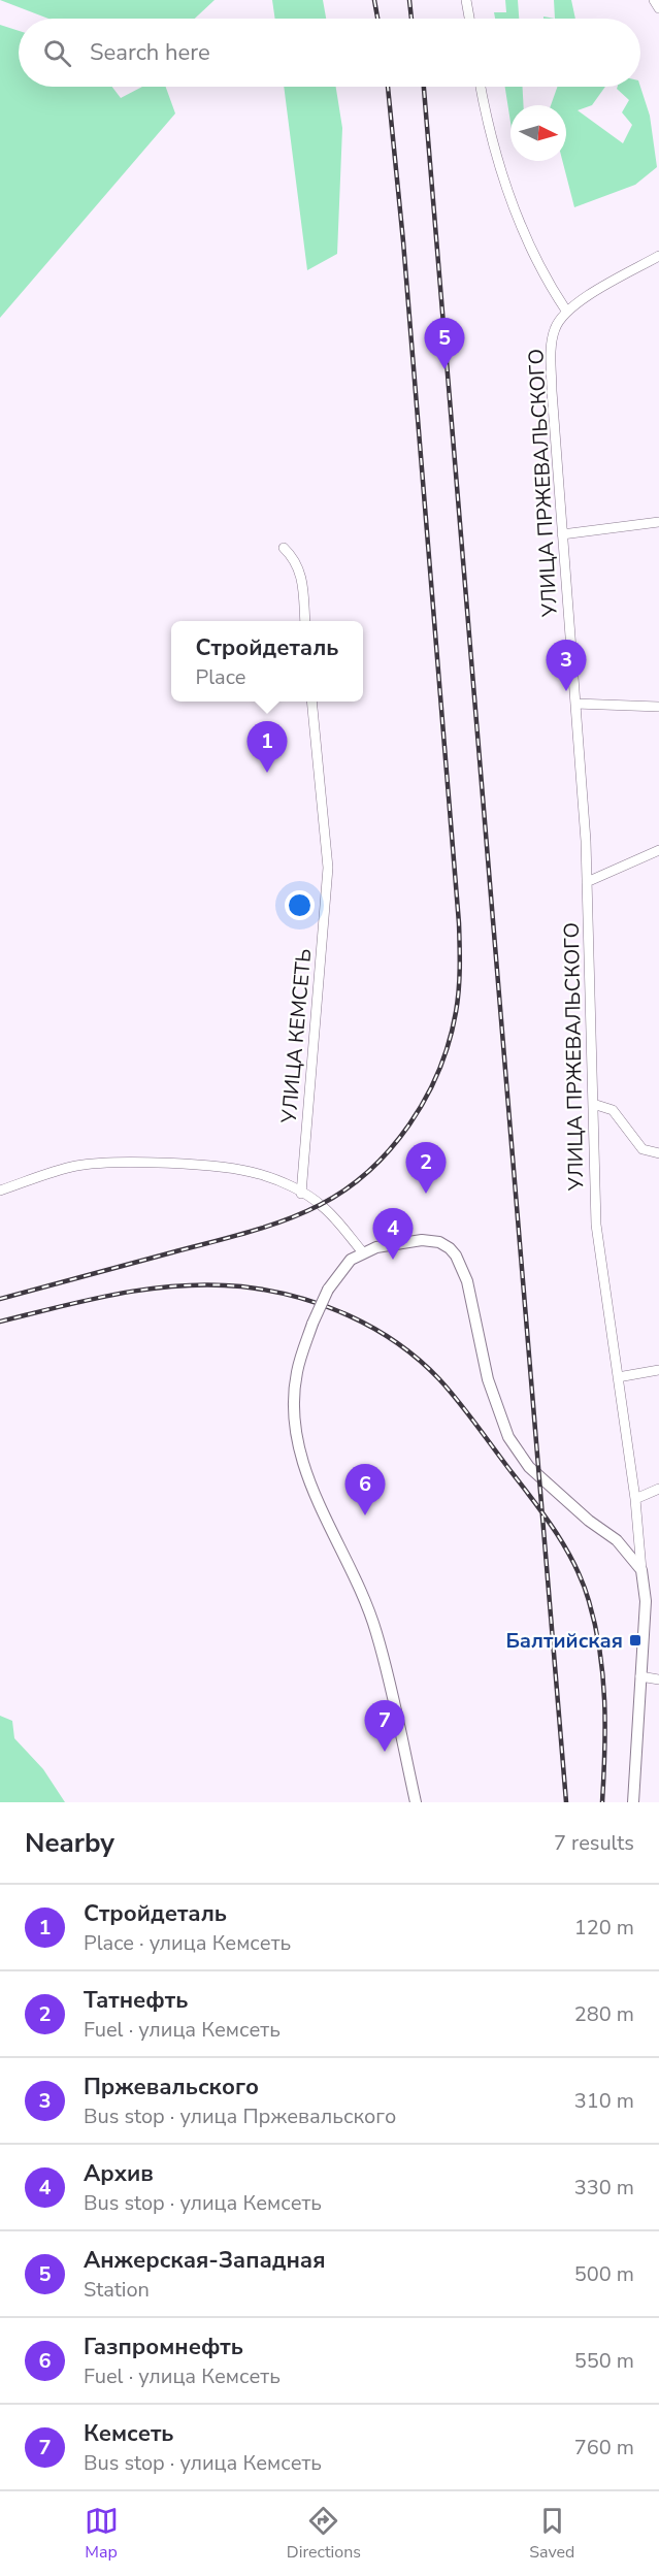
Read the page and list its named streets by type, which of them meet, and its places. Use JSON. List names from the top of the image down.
{
  "streets": {
    "main road": ["УЛИЦА ПРЖЕВАЛЬСКОГО"],
    "street": ["УЛИЦА КЕМСЕТЬ"]
  },
  "places": {
    "transit": ["Балтийская"]
  },
  "north": "right",
  "page": {
    "search": "Search here",
    "pins": [
      "5",
      "3",
      "1",
      "2",
      "4",
      "6",
      "7"
    ],
    "popup": ["Стройдеталь", "Place"],
    "heading": ["Nearby", "7 results"],
    "list": [
      {
        "mark": "1",
        "name": "Стройдеталь",
        "note": "Place · улица Кемсеть",
        "value": "120 m"
      },
      {
        "mark": "2",
        "name": "Татнефть",
        "note": "Fuel · улица Кемсеть",
        "value": "280 m"
      },
      {
        "mark": "3",
        "name": "Пржевальского",
        "note": "Bus stop · улица Пржевальского",
        "value": "310 m"
      },
      {
        "mark": "4",
        "name": "Архив",
        "note": "Bus stop · улица Кемсеть",
        "value": "330 m"
      },
      {
        "mark": "5",
        "name": "Анжерская-Западная",
        "note": "Station",
        "value": "500 m"
      },
      {
        "mark": "6",
        "name": "Газпромнефть",
        "note": "Fuel · улица Кемсеть",
        "value": "550 m"
      },
      {
        "mark": "7",
        "name": "Кемсеть",
        "note": "Bus stop · улица Кемсеть",
        "value": "760 m"
      }
    ],
    "nav": ["Map", "Directions", "Saved"]
  }
}
